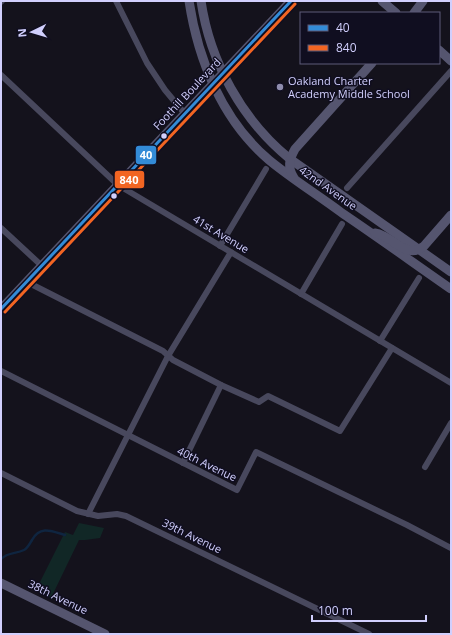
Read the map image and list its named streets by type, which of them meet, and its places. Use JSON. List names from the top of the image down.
{
  "streets": {
    "main road": ["Foothill Boulevard", "42nd Avenue", "38th Avenue"],
    "street": ["41st Avenue", "40th Avenue", "39th Avenue"]
  },
  "crossings": [
    ["Foothill Boulevard", "42nd Avenue"],
    ["Foothill Boulevard", "41st Avenue"]
  ],
  "places": ["Oakland Charter Academy Middle School"],
  "lines": ["transit line 40", "transit line 840"],
  "legend": ["40", "840"],
  "scale_bar": "100 m",
  "north": "left"
}
